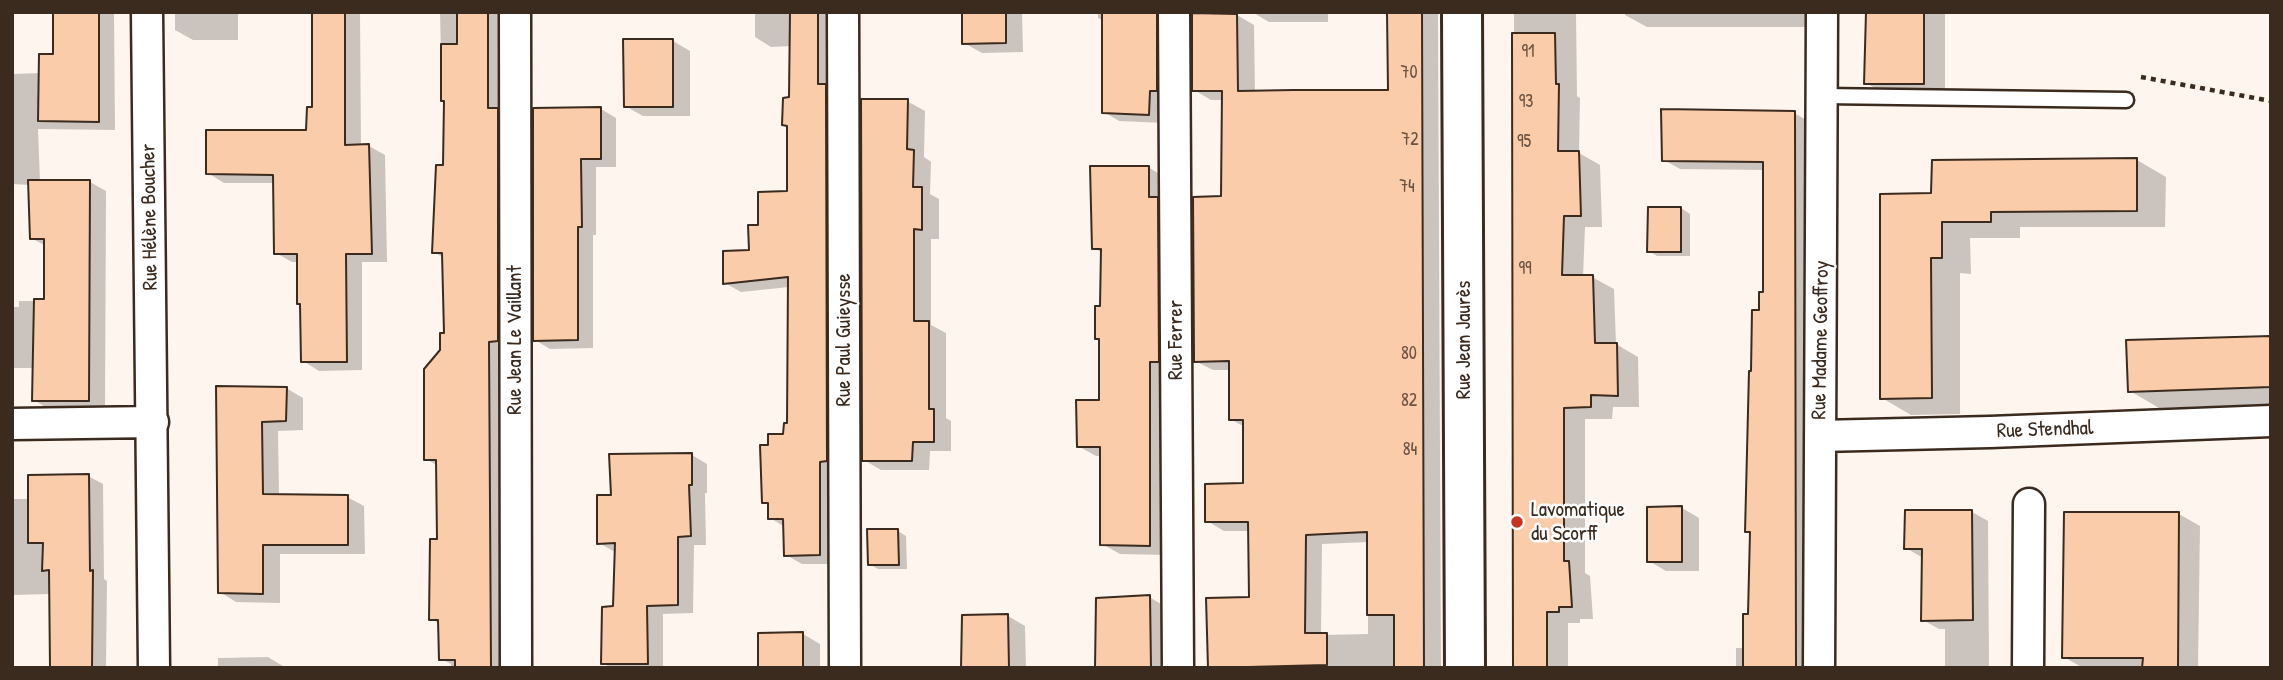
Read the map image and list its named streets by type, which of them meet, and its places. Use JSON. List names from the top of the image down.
{
  "streets": {
    "main road": ["Rue Jean Jaurès"],
    "street": [
      "Rue Hélène Boucher",
      "Rue Jean Le Vaillant",
      "Rue Paul Guieysse",
      "Rue Ferrer",
      "Rue Madame Geoffroy",
      "Rue Stendhal"
    ]
  },
  "crossings": [
    ["Rue Madame Geoffroy", "Rue Stendhal"]
  ],
  "places": ["Lavomatique du Scorff"],
  "house_numbers": [
    "91",
    "70",
    "93",
    "72",
    "95",
    "74",
    "99",
    "80",
    "82",
    "84"
  ]
}
